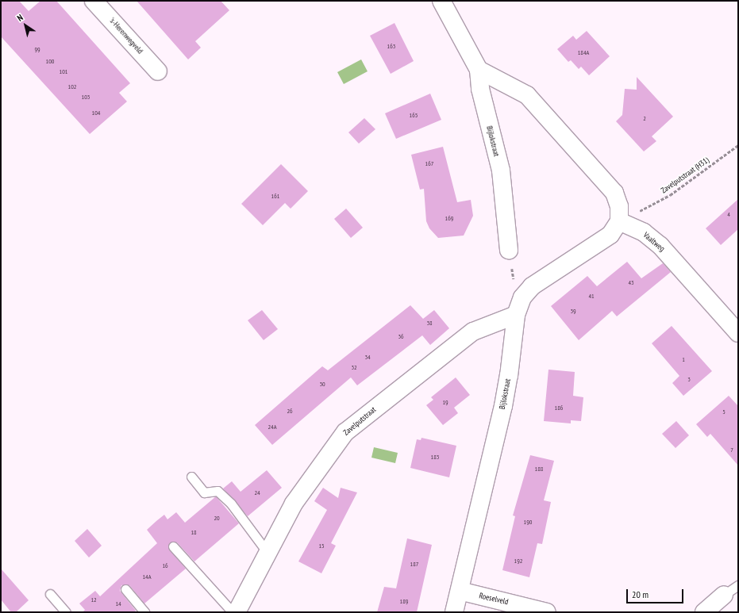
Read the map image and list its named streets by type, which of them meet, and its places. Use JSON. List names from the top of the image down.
{
  "streets": {
    "street": [
      "'s-Herenwegveld",
      "Bijlokstraat",
      "Vaaltweg",
      "Zavelputstraat",
      "Roeselveld"
    ],
    "path": ["Zavelputstraat (H31)"]
  },
  "crossings": [
    ["Bijlokstraat", "Zavelputstraat (H31)"],
    ["Bijlokstraat", "Vaaltweg"],
    ["Bijlokstraat", "Zavelputstraat"],
    ["Bijlokstraat", "Roeselveld"],
    ["Zavelputstraat (H31)", "Vaaltweg"]
  ],
  "house_numbers": [
    "163",
    "99",
    "184A",
    "100",
    "101",
    "102",
    "103",
    "104",
    "165",
    "2",
    "167",
    "161",
    "4",
    "169",
    "43",
    "41",
    "39",
    "38",
    "36",
    "34",
    "1",
    "32",
    "3",
    "30",
    "19",
    "186",
    "26",
    "5",
    "24A",
    "7",
    "183",
    "188",
    "24",
    "20",
    "190",
    "18",
    "15",
    "192",
    "187",
    "16",
    "14A",
    "12",
    "189",
    "14"
  ],
  "scale_bar": "20 m",
  "north": "top left"
}
